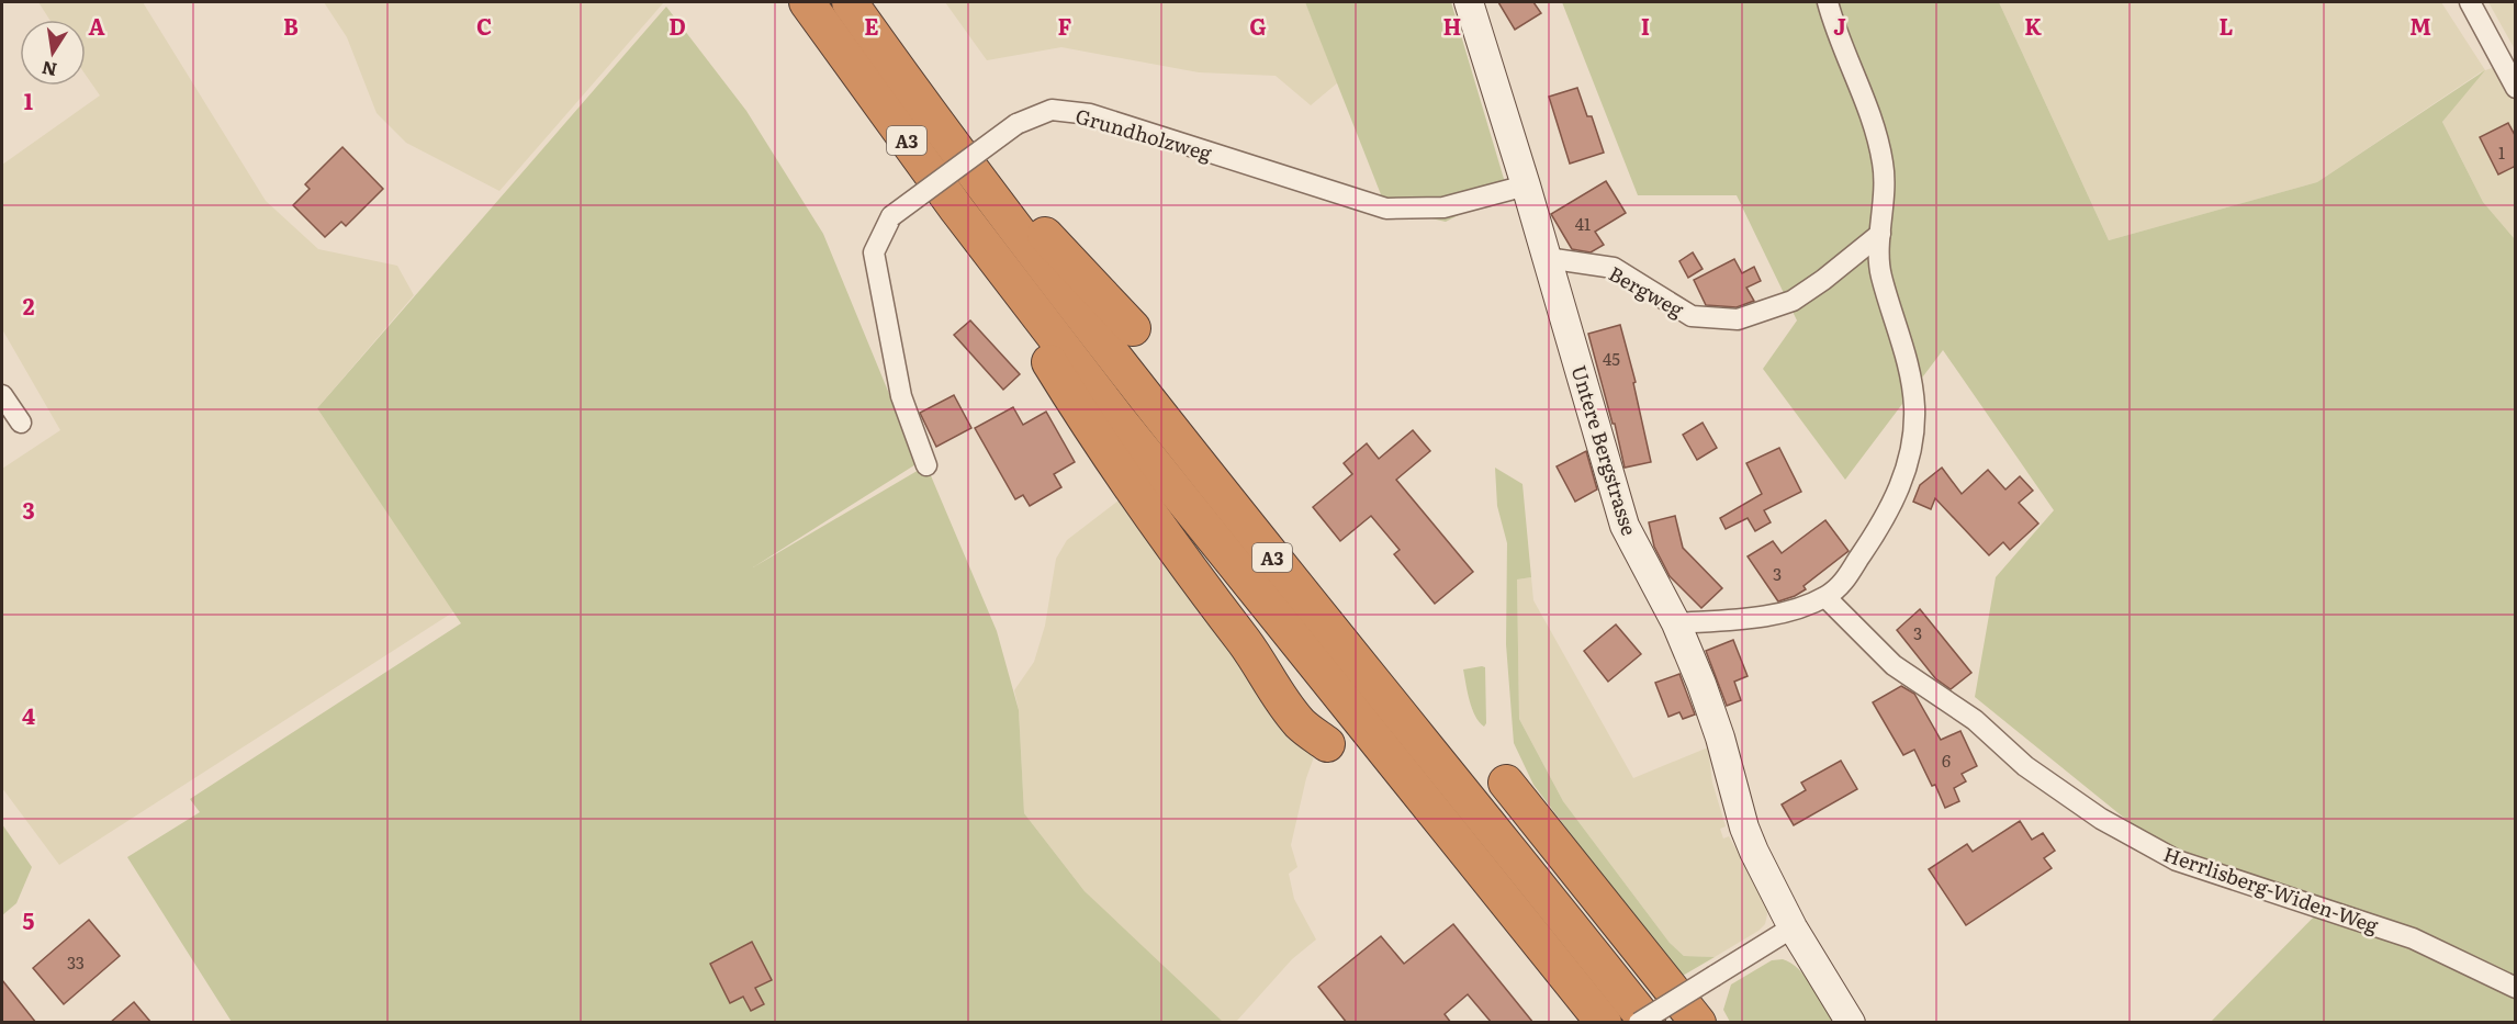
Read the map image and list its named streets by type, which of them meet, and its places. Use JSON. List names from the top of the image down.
{
  "streets": {
    "highway": ["A3"],
    "main road": ["Untere Bergstrasse"],
    "street": ["Grundholzweg", "Bergweg", "Herrlisberg-Widen-Weg"]
  },
  "crossings": [
    ["Grundholzweg", "Untere Bergstrasse"],
    ["Bergweg", "Untere Bergstrasse"]
  ],
  "house_numbers": [
    "1",
    "41",
    "45",
    "3",
    "3",
    "6",
    "33"
  ],
  "north": "bottom",
  "grid": {
    "columns": [
      "A",
      "B",
      "C",
      "D",
      "E",
      "F",
      "G",
      "H",
      "I",
      "J",
      "K",
      "L",
      "M"
    ],
    "rows": [
      "1",
      "2",
      "3",
      "4",
      "5"
    ]
  }
}
